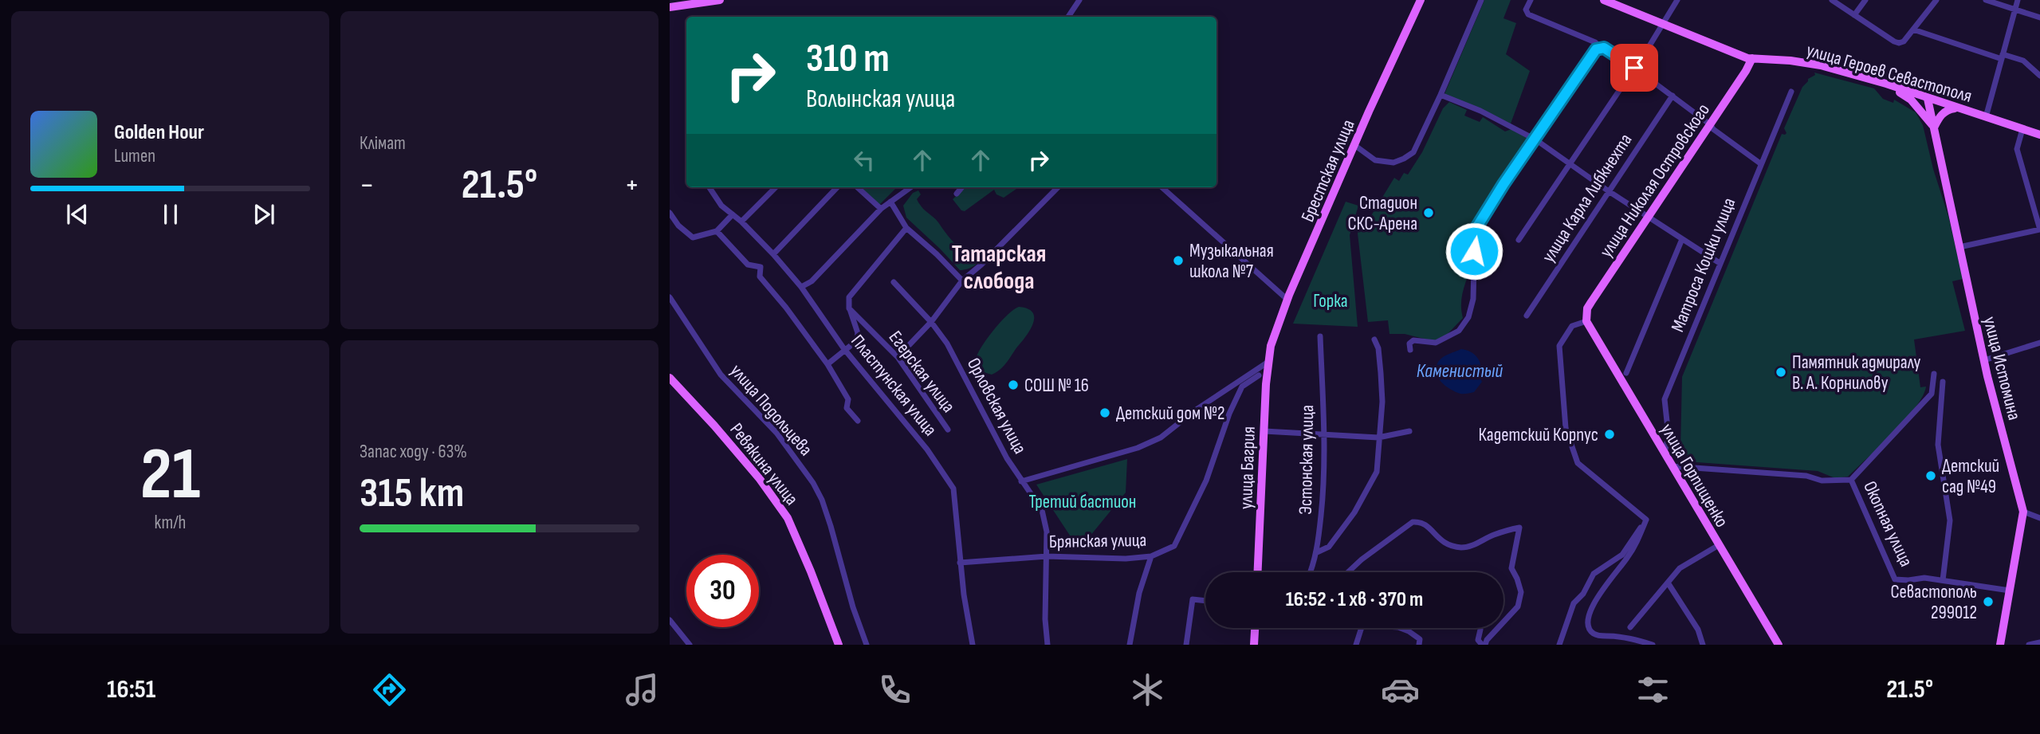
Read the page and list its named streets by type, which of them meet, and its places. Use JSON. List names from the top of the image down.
{
  "streets": {
    "main road": [
      "улица Героев Севастополя",
      "Брестская улица",
      "улица Николая Островского",
      "улица Истомина",
      "Ревякина улица",
      "улица Багрия",
      "улица Горпищенко"
    ],
    "street": [
      "улица Карла Либкнехта",
      "Матроса Кошки улица",
      "Егерская улица",
      "Пластунская улица",
      "Орловская улица",
      "улица Подольцева",
      "Эстонская улица",
      "Окопная улица",
      "Брянская улица"
    ]
  },
  "crossings": [
    ["улица Героев Севастополя", "улица Николая Островского"],
    ["улица Героев Севастополя", "улица Истомина"],
    ["Брестская улица", "улица Багрия"],
    ["улица Николая Островского", "улица Горпищенко"],
    ["Матроса Кошки улица", "улица Горпищенко"],
    ["улица Истомина", "Окопная улица"],
    ["Пластунская улица", "Брянская улица"],
    ["Орловская улица", "Брянская улица"],
    ["улица Горпищенко", "Окопная улица"]
  ],
  "districts": ["Татарская слобода"],
  "water": ["Каменистый"],
  "parks": ["Горка", "Третий бастион"],
  "places": [
    "Стадион СКС-Арена",
    "Музыкальная школа №7",
    "Памятник адмиралу В. А. Корнилову",
    "СОШ № 16",
    "Детский дом №2",
    "Кадетский Корпус",
    "Детский сад №49",
    "Севастополь 299012"
  ],
  "page": {
    "tile": [
      "Клімат",
      ["21", "km/h"],
      ["Запас ходу · 63%", "315 km"]
    ],
    "turn": ["310 m", "Волынская улица"],
    "song": ["Golden Hour", "Lumen"],
    "heat": ["−", "21.5°", "+"],
    "limit": "30",
    "trip": "16:52 · 1 хв · 370 m",
    "tabs": ["16:51", "21.5°"]
  }
}
